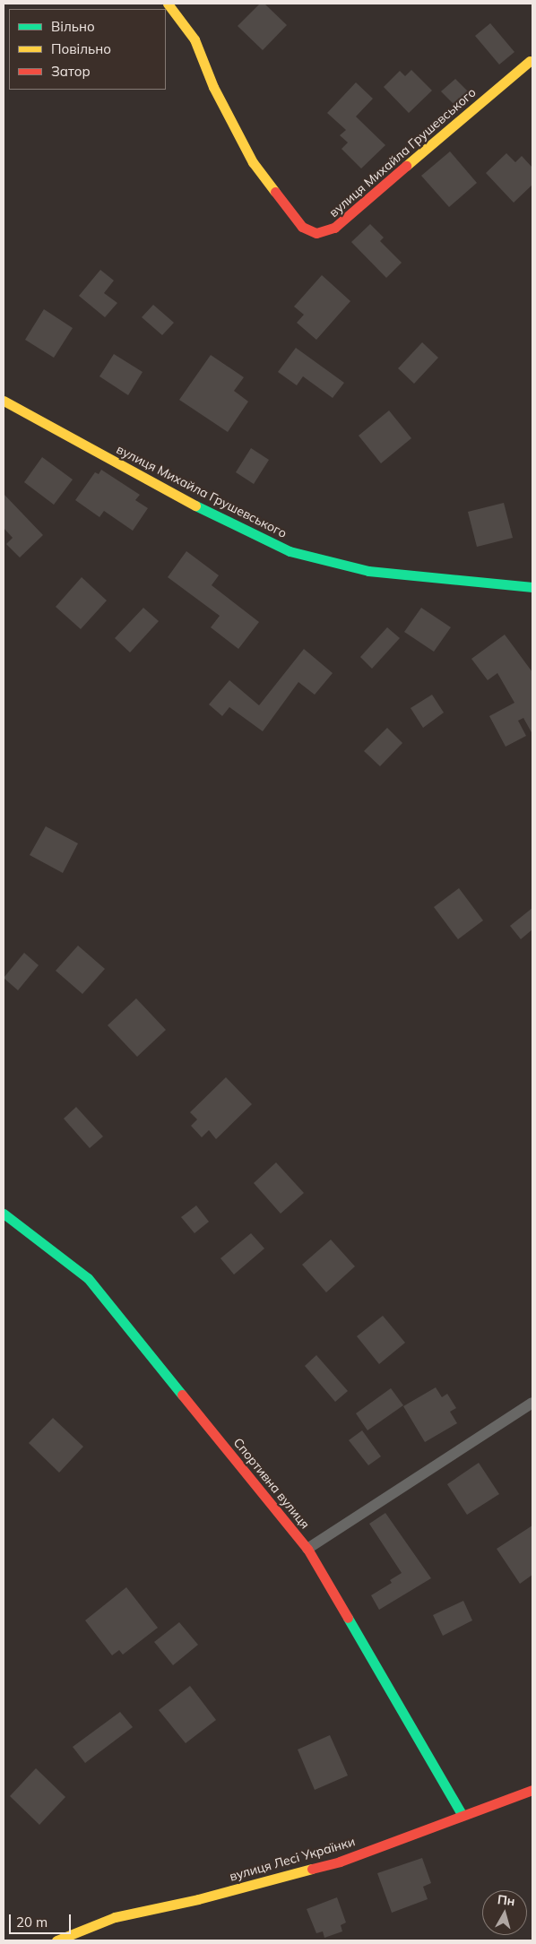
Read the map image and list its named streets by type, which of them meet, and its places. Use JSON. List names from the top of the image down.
{
  "streets": {
    "street": ["вулиця Михайла Грушевського", "Спортивна вулиця", "вулиця Лесі Українки"]
  },
  "crossings": [
    ["Спортивна вулиця", "вулиця Лесі Українки"]
  ],
  "legend": ["Вільно", "Повільно", "Затор"],
  "scale_bar": "20 m",
  "north": "top"
}
